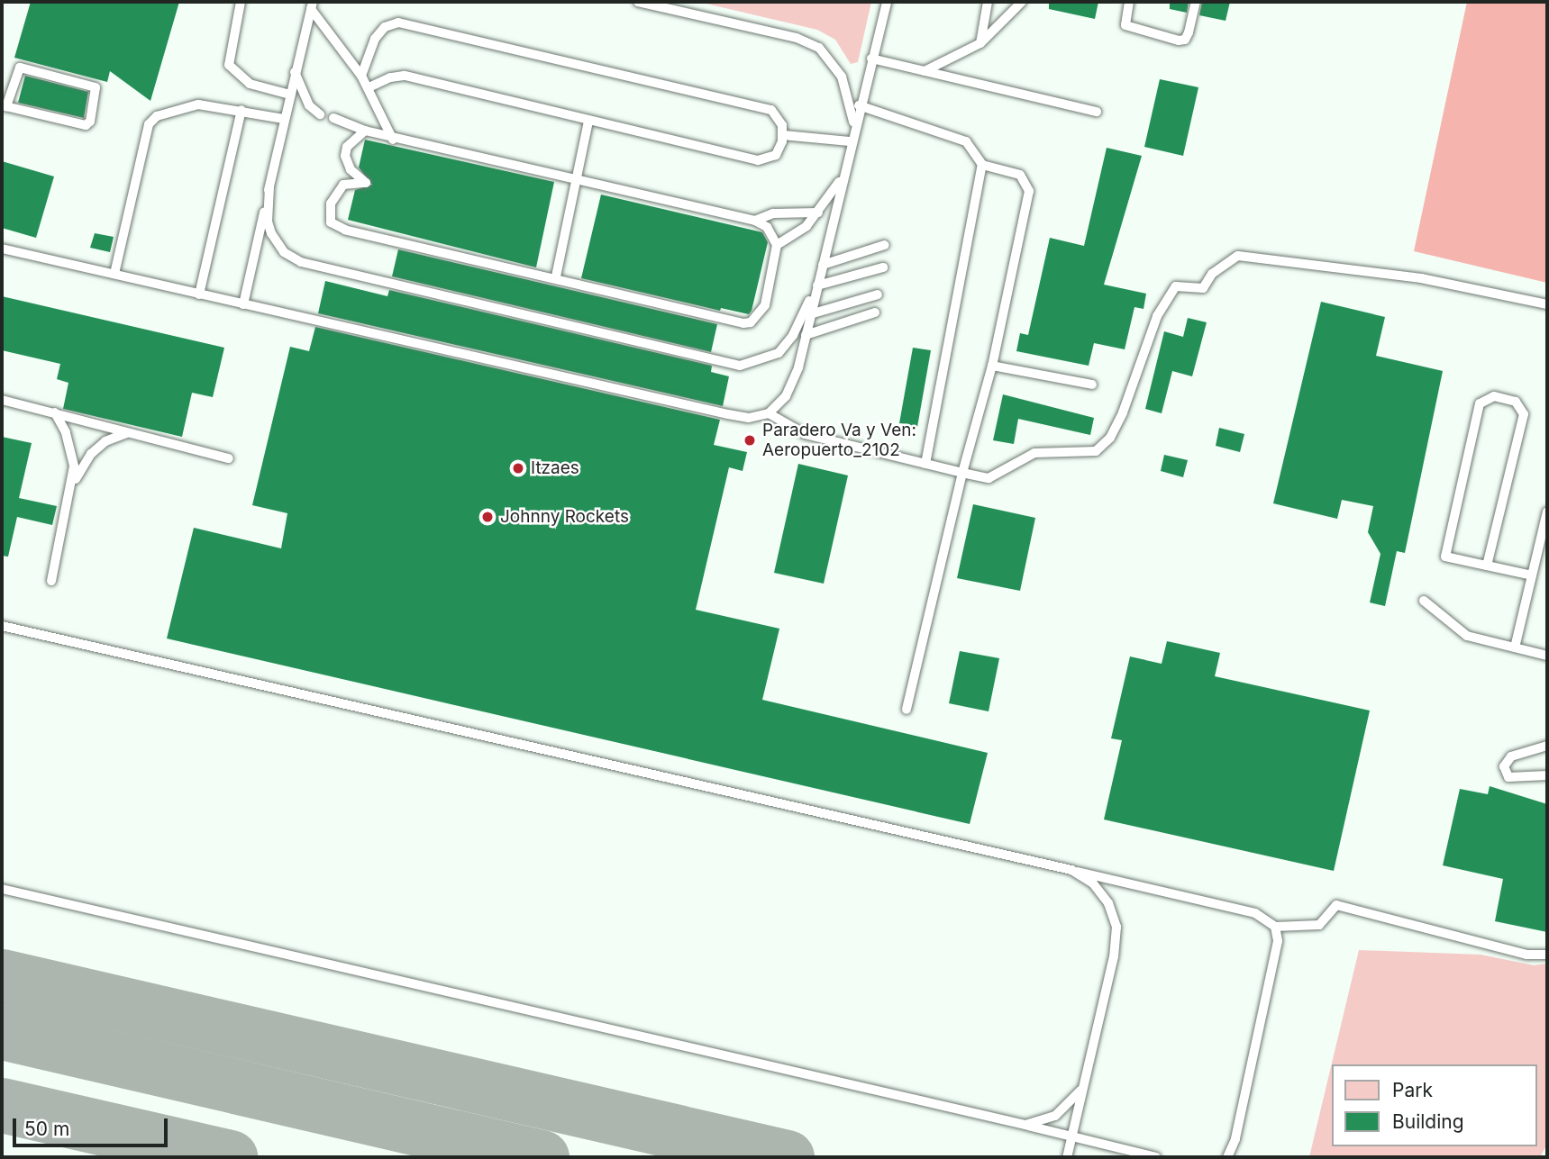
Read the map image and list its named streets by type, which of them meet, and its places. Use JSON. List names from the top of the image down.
{
  "places": ["Paradero Va y Ven: Aeropuerto_2102", "Itzaes", "Johnny Rockets"],
  "legend": ["Park", "Building"],
  "scale_bar": "50 m"
}
